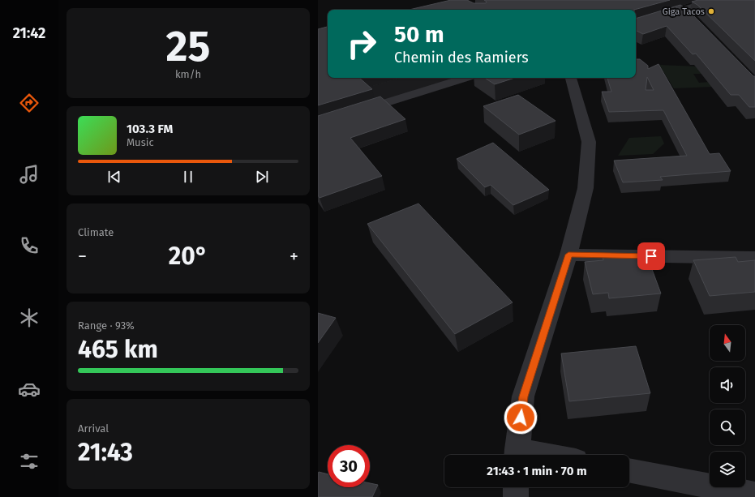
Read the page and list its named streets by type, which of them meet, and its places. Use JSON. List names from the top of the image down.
{
  "places": ["Giga Tacos"],
  "north": "top",
  "page": {
    "tabs": "21:42",
    "tile": [
      ["25", "km/h"],
      "Climate",
      ["Range · 93%", "465 km"],
      ["Arrival", "21:43"]
    ],
    "turn": ["50 m", "Chemin des Ramiers"],
    "song": ["103.3 FM", "Music"],
    "heat": ["−", "20°", "+"],
    "limit": "30",
    "trip": "21:43 · 1 min · 70 m"
  }
}
